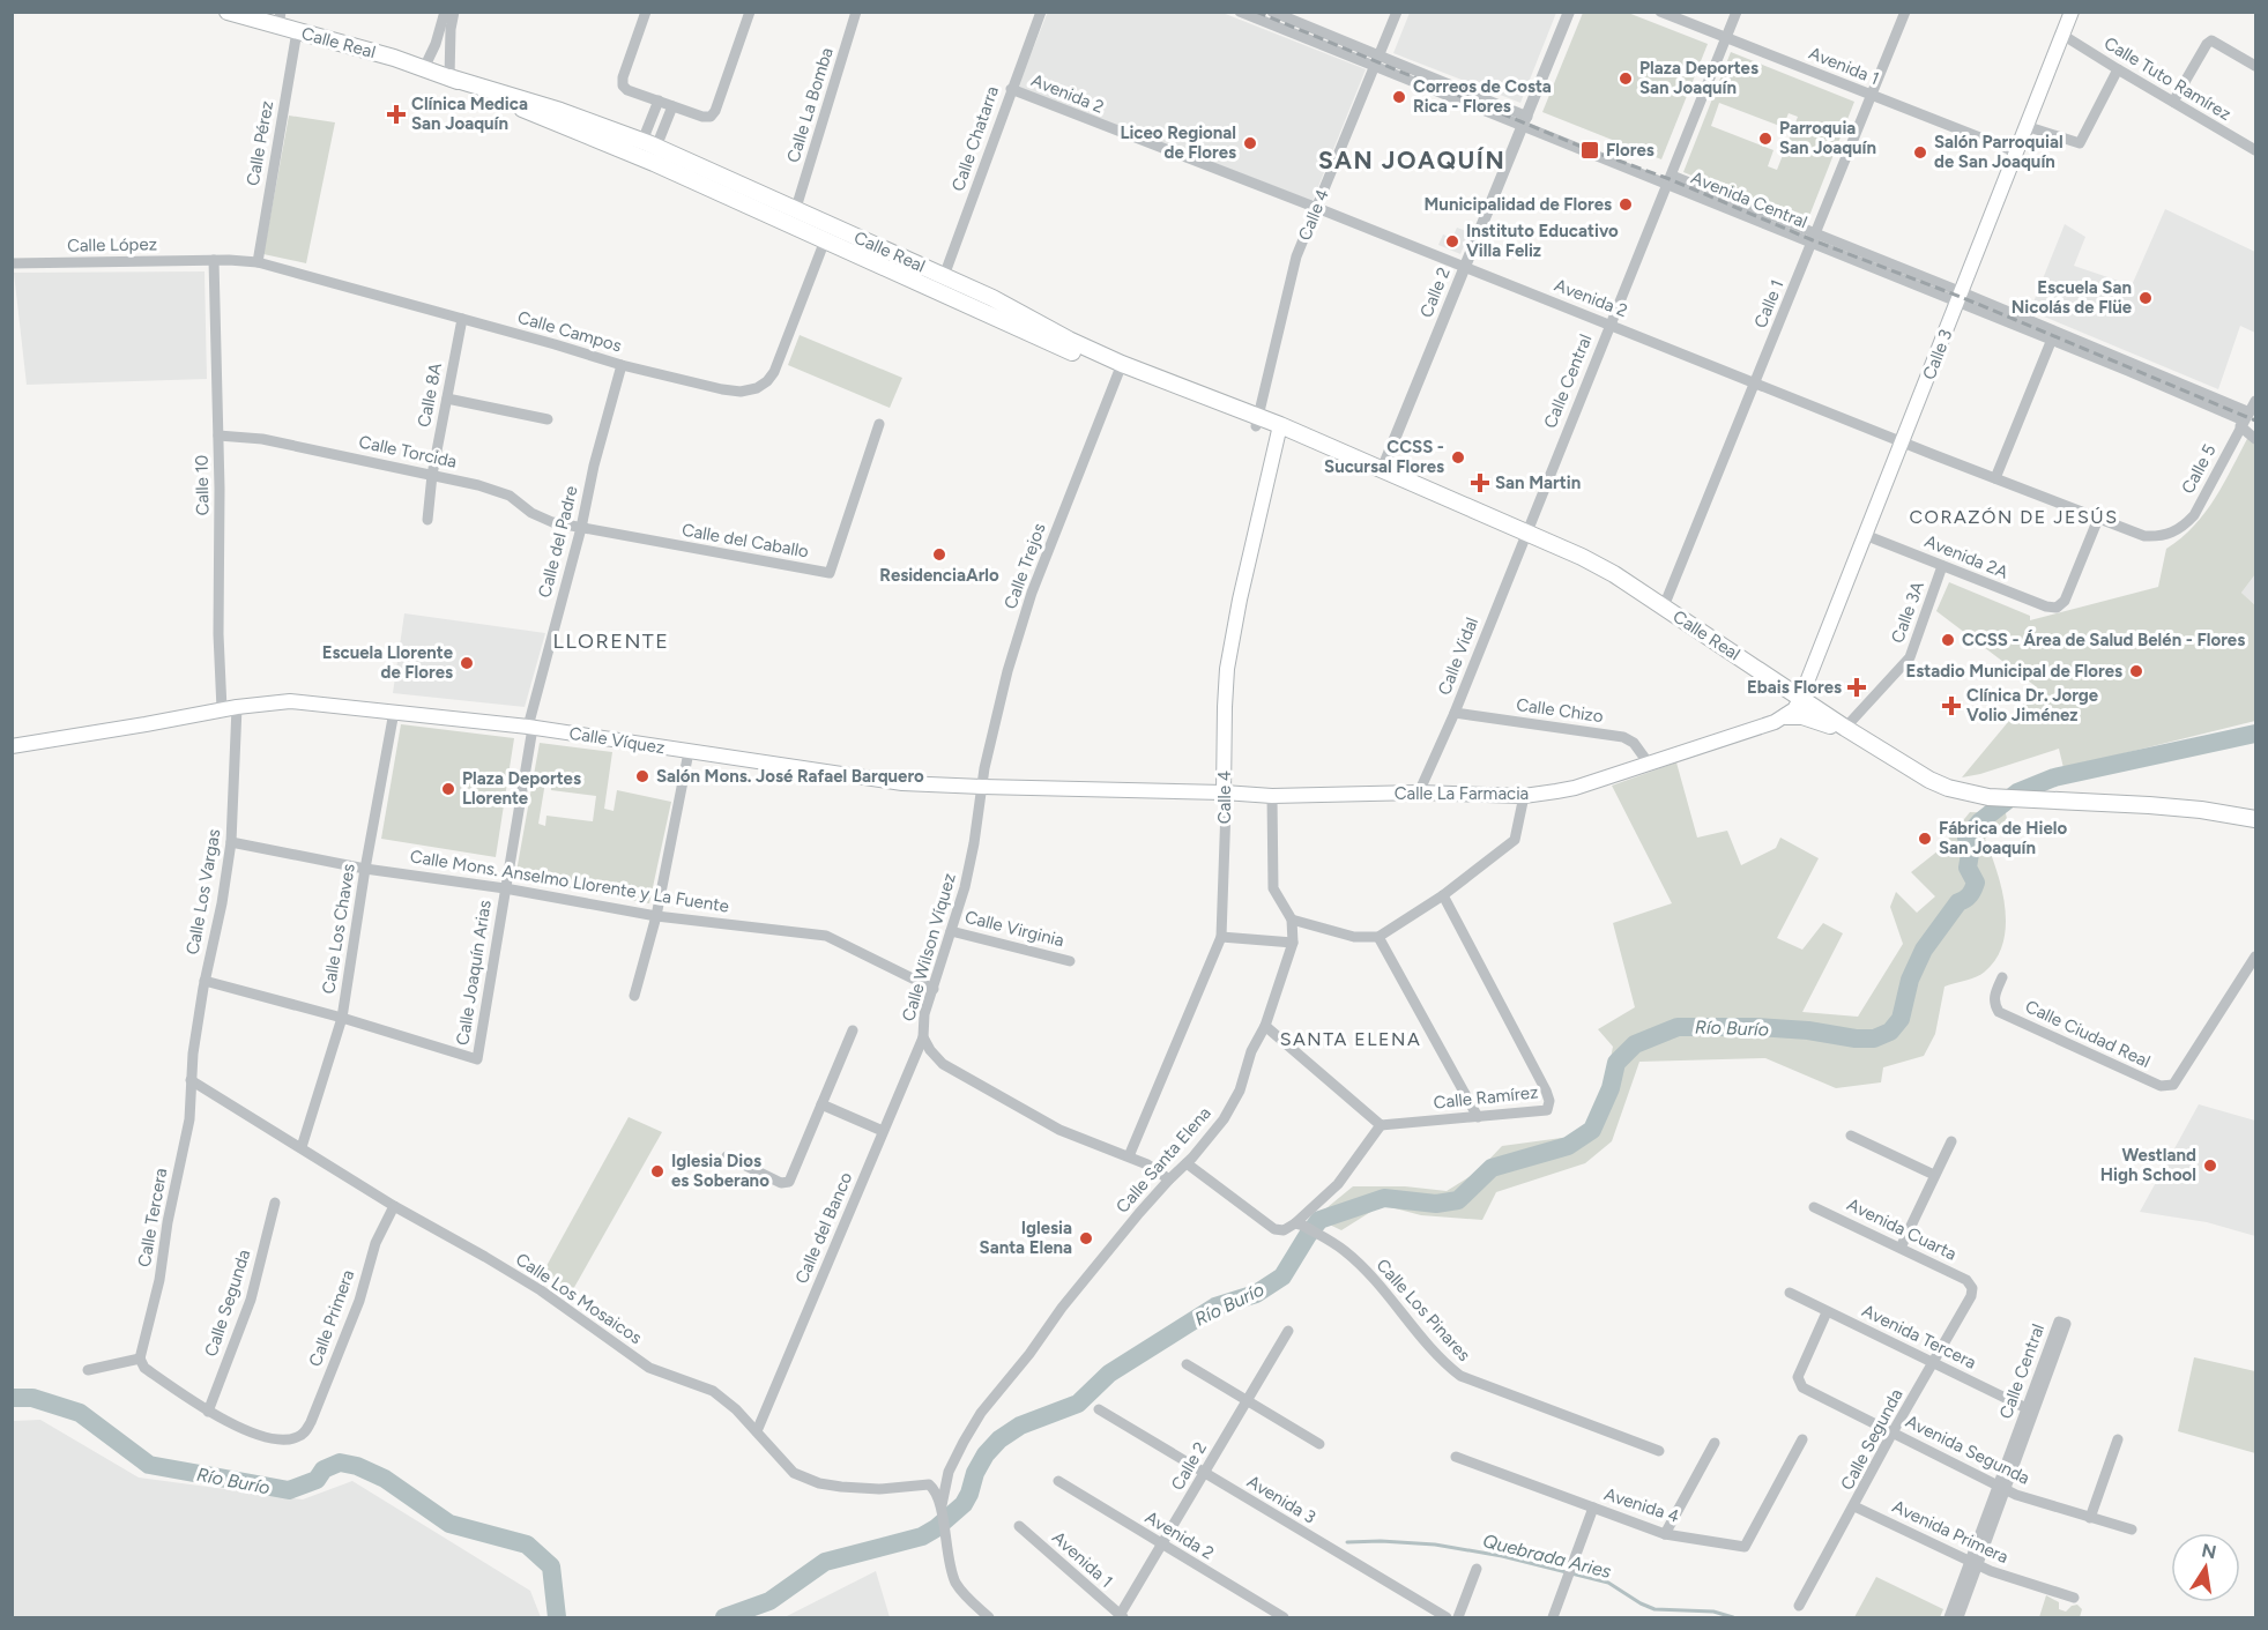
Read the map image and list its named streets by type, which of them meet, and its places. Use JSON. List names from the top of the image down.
{
  "streets": {
    "main road": [
      "Calle Real",
      "Calle 4",
      "Calle 3",
      "Calle Víquez",
      "Calle La Farmacia"
    ],
    "street": [
      "Avenida 1",
      "Calle Tuto Ramírez",
      "Avenida 2",
      "Calle La Bomba",
      "Calle Chatarra",
      "Calle Pérez",
      "Avenida Central",
      "Calle López",
      "Calle 2",
      "Calle 1",
      "Calle Campos",
      "Calle Central",
      "Calle 8A",
      "Calle Torcida",
      "Calle 5",
      "Calle 10",
      "Calle del Caballo",
      "Calle del Padre",
      "Avenida 2A",
      "Calle Trejos",
      "Calle 3A",
      "Calle Vidal",
      "Calle Chizo",
      "Calle Mons. Anselmo Llorente y La Fuente",
      "Calle Los Vargas",
      "Calle Los Chaves",
      "Calle Virginia",
      "Calle Wilson Víquez",
      "Calle Joaquín Arias",
      "Calle Ciudad Real",
      "Calle Ramírez",
      "Calle Santa Elena",
      "Calle Tercera",
      "Calle del Banco",
      "Avenida Cuarta",
      "Calle Los Mosaicos",
      "Calle Segunda",
      "Calle Los Pinares",
      "Calle Primera",
      "Avenida Tercera",
      "Avenida Segunda",
      "Avenida 3",
      "Avenida 4",
      "Avenida Primera"
    ]
  },
  "crossings": [
    ["Calle Real", "Calle La Bomba"],
    ["Calle Real", "Calle Chatarra"],
    ["Calle Real", "Calle Pérez"],
    ["Calle Real", "Calle 4"],
    ["Calle Real", "Calle 2"],
    ["Calle Real", "Calle 1"],
    ["Calle Real", "Calle Campos"],
    ["Calle Real", "Calle 3"],
    ["Calle Real", "Calle Central"],
    ["Calle Real", "Calle Trejos"],
    ["Calle Real", "Calle 3A"],
    ["Calle Real", "Calle Vidal"],
    ["Avenida 1", "Calle 2"],
    ["Avenida 1", "Calle 1"],
    ["Avenida 1", "Calle 3"],
    ["Avenida 1", "Calle Central"],
    ["Calle Tuto Ramírez", "Calle 3"],
    ["Avenida 2", "Calle Chatarra"],
    ["Avenida 2", "Calle 4"],
    ["Avenida 2", "Calle 2"],
    ["Avenida 2", "Calle 1"],
    ["Avenida 2", "Calle 3"],
    ["Avenida 2", "Calle Central"],
    ["Avenida 2", "Calle 5"],
    ["Avenida 2", "Avenida 2A"],
    ["Calle Pérez", "Calle Campos"],
    ["Avenida Central", "Calle 4"],
    ["Avenida Central", "Calle 2"],
    ["Avenida Central", "Calle 1"],
    ["Avenida Central", "Calle 3"],
    ["Avenida Central", "Calle Central"],
    ["Avenida Central", "Calle 5"],
    ["Calle 4", "Calle Víquez"],
    ["Calle 4", "Calle La Farmacia"],
    ["Calle 4", "Calle Wilson Víquez"],
    ["Calle López", "Calle Campos"],
    ["Calle López", "Calle 10"],
    ["Calle 2", "Avenida 3"],
    ["Calle Campos", "Calle 8A"],
    ["Calle Campos", "Calle 10"],
    ["Calle Campos", "Calle del Padre"],
    ["Calle 3", "Avenida 2A"],
    ["Calle Central", "Calle Vidal"],
    ["Calle Central", "Avenida Tercera"],
    ["Calle Central", "Avenida Segunda"],
    ["Calle Central", "Avenida Primera"],
    ["Calle 8A", "Calle Torcida"],
    ["Calle Torcida", "Calle 10"],
    ["Calle Torcida", "Calle del Caballo"],
    ["Calle Torcida", "Calle del Padre"],
    ["Calle 10", "Calle Víquez"],
    ["Calle 10", "Calle Los Vargas"],
    ["Calle del Caballo", "Calle del Padre"],
    ["Calle del Padre", "Calle Víquez"],
    ["Calle del Padre", "Calle Joaquín Arias"],
    ["Avenida 2A", "Calle 3A"],
    ["Calle Trejos", "Calle Víquez"],
    ["Calle Trejos", "Calle Wilson Víquez"],
    ["Calle Vidal", "Calle Chizo"],
    ["Calle Vidal", "Calle La Farmacia"],
    ["Calle Chizo", "Calle La Farmacia"],
    ["Calle Víquez", "Calle La Farmacia"],
    ["Calle Víquez", "Calle Los Vargas"],
    ["Calle Víquez", "Calle Los Chaves"],
    ["Calle Víquez", "Calle Wilson Víquez"],
    ["Calle Víquez", "Calle Joaquín Arias"],
    ["Calle La Farmacia", "Calle Santa Elena"],
    ["Calle Mons. Anselmo Llorente y La Fuente", "Calle Los Vargas"],
    ["Calle Mons. Anselmo Llorente y La Fuente", "Calle Los Chaves"],
    ["Calle Mons. Anselmo Llorente y La Fuente", "Calle Wilson Víquez"],
    ["Calle Mons. Anselmo Llorente y La Fuente", "Calle Joaquín Arias"],
    ["Calle Los Vargas", "Calle Tercera"],
    ["Calle Los Vargas", "Calle Los Mosaicos"],
    ["Calle Los Chaves", "Calle Joaquín Arias"],
    ["Calle Los Chaves", "Calle Los Mosaicos"],
    ["Calle Virginia", "Calle Wilson Víquez"],
    ["Calle Wilson Víquez", "Calle Santa Elena"],
    ["Calle Wilson Víquez", "Calle del Banco"],
    ["Calle Santa Elena", "Calle Los Mosaicos"],
    ["Calle Santa Elena", "Calle Los Pinares"],
    ["Calle Tercera", "Calle Los Mosaicos"],
    ["Calle del Banco", "Calle Los Mosaicos"],
    ["Avenida Cuarta", "Calle Segunda"],
    ["Calle Los Mosaicos", "Calle Primera"],
    ["Calle Segunda", "Calle Primera"],
    ["Calle Segunda", "Avenida Tercera"],
    ["Calle Segunda", "Avenida Segunda"],
    ["Calle Segunda", "Avenida Primera"],
    ["Avenida Tercera", "Avenida Segunda"]
  ],
  "districts": [
    "SAN JOAQUÍN",
    "CORAZÓN DE JESÚS",
    "LLORENTE",
    "SANTA ELENA"
  ],
  "water": ["Río Burío", "Quebrada Aries"],
  "places": {
    "other": [
      "Plaza Deportes San Joaquín",
      "Correos de Costa Rica - Flores",
      "Parroquia San Joaquín",
      "Liceo Regional de Flores",
      "Salón Parroquial de San Joaquín",
      "Municipalidad de Flores",
      "Instituto Educativo Villa Feliz",
      "Escuela San Nicolás de Flüe",
      "CCSS - Sucursal Flores",
      "ResidenciaArlo",
      "CCSS - Área de Salud Belén - Flores",
      "Escuela Llorente de Flores",
      "Estadio Municipal de Flores",
      "Salón Mons. José Rafael Barquero",
      "Plaza Deportes Llorente",
      "Fábrica de Hielo San Joaquín",
      "Westland High School",
      "Iglesia Dios es Soberano",
      "Iglesia Santa Elena"
    ],
    "health": [
      "Clínica Medica San Joaquín",
      "San Martin",
      "Ebais Flores",
      "Clínica Dr. Jorge Volio Jiménez"
    ],
    "transit": ["Flores"]
  },
  "north": "top"
}
